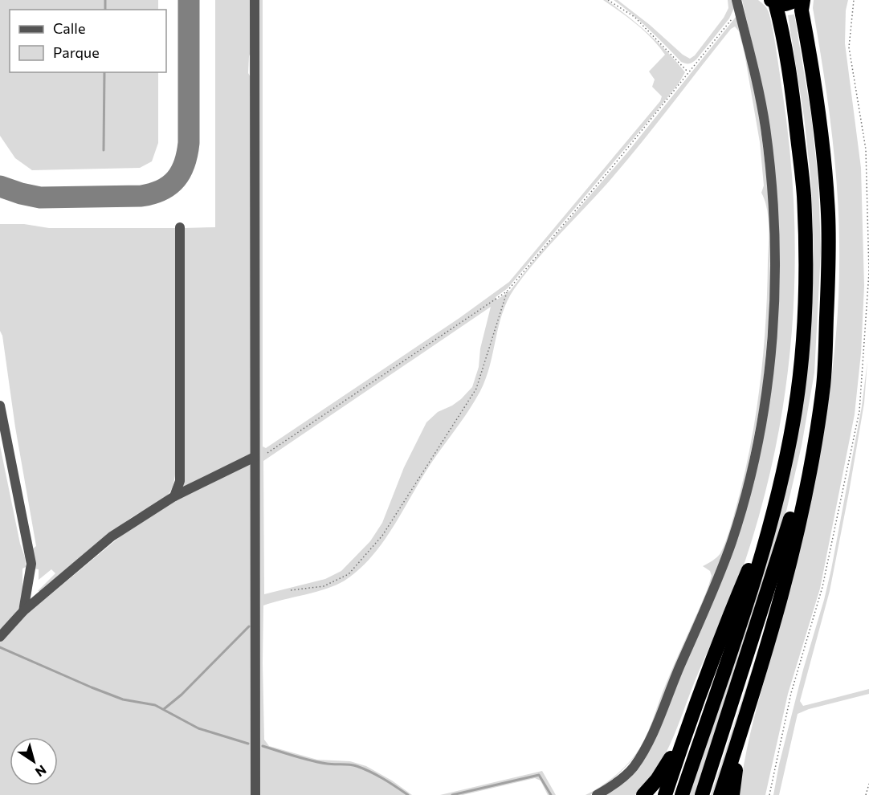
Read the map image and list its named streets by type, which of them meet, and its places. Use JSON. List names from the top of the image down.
{
  "legend": ["Calle", "Parque"],
  "north": "bottom right"
}
